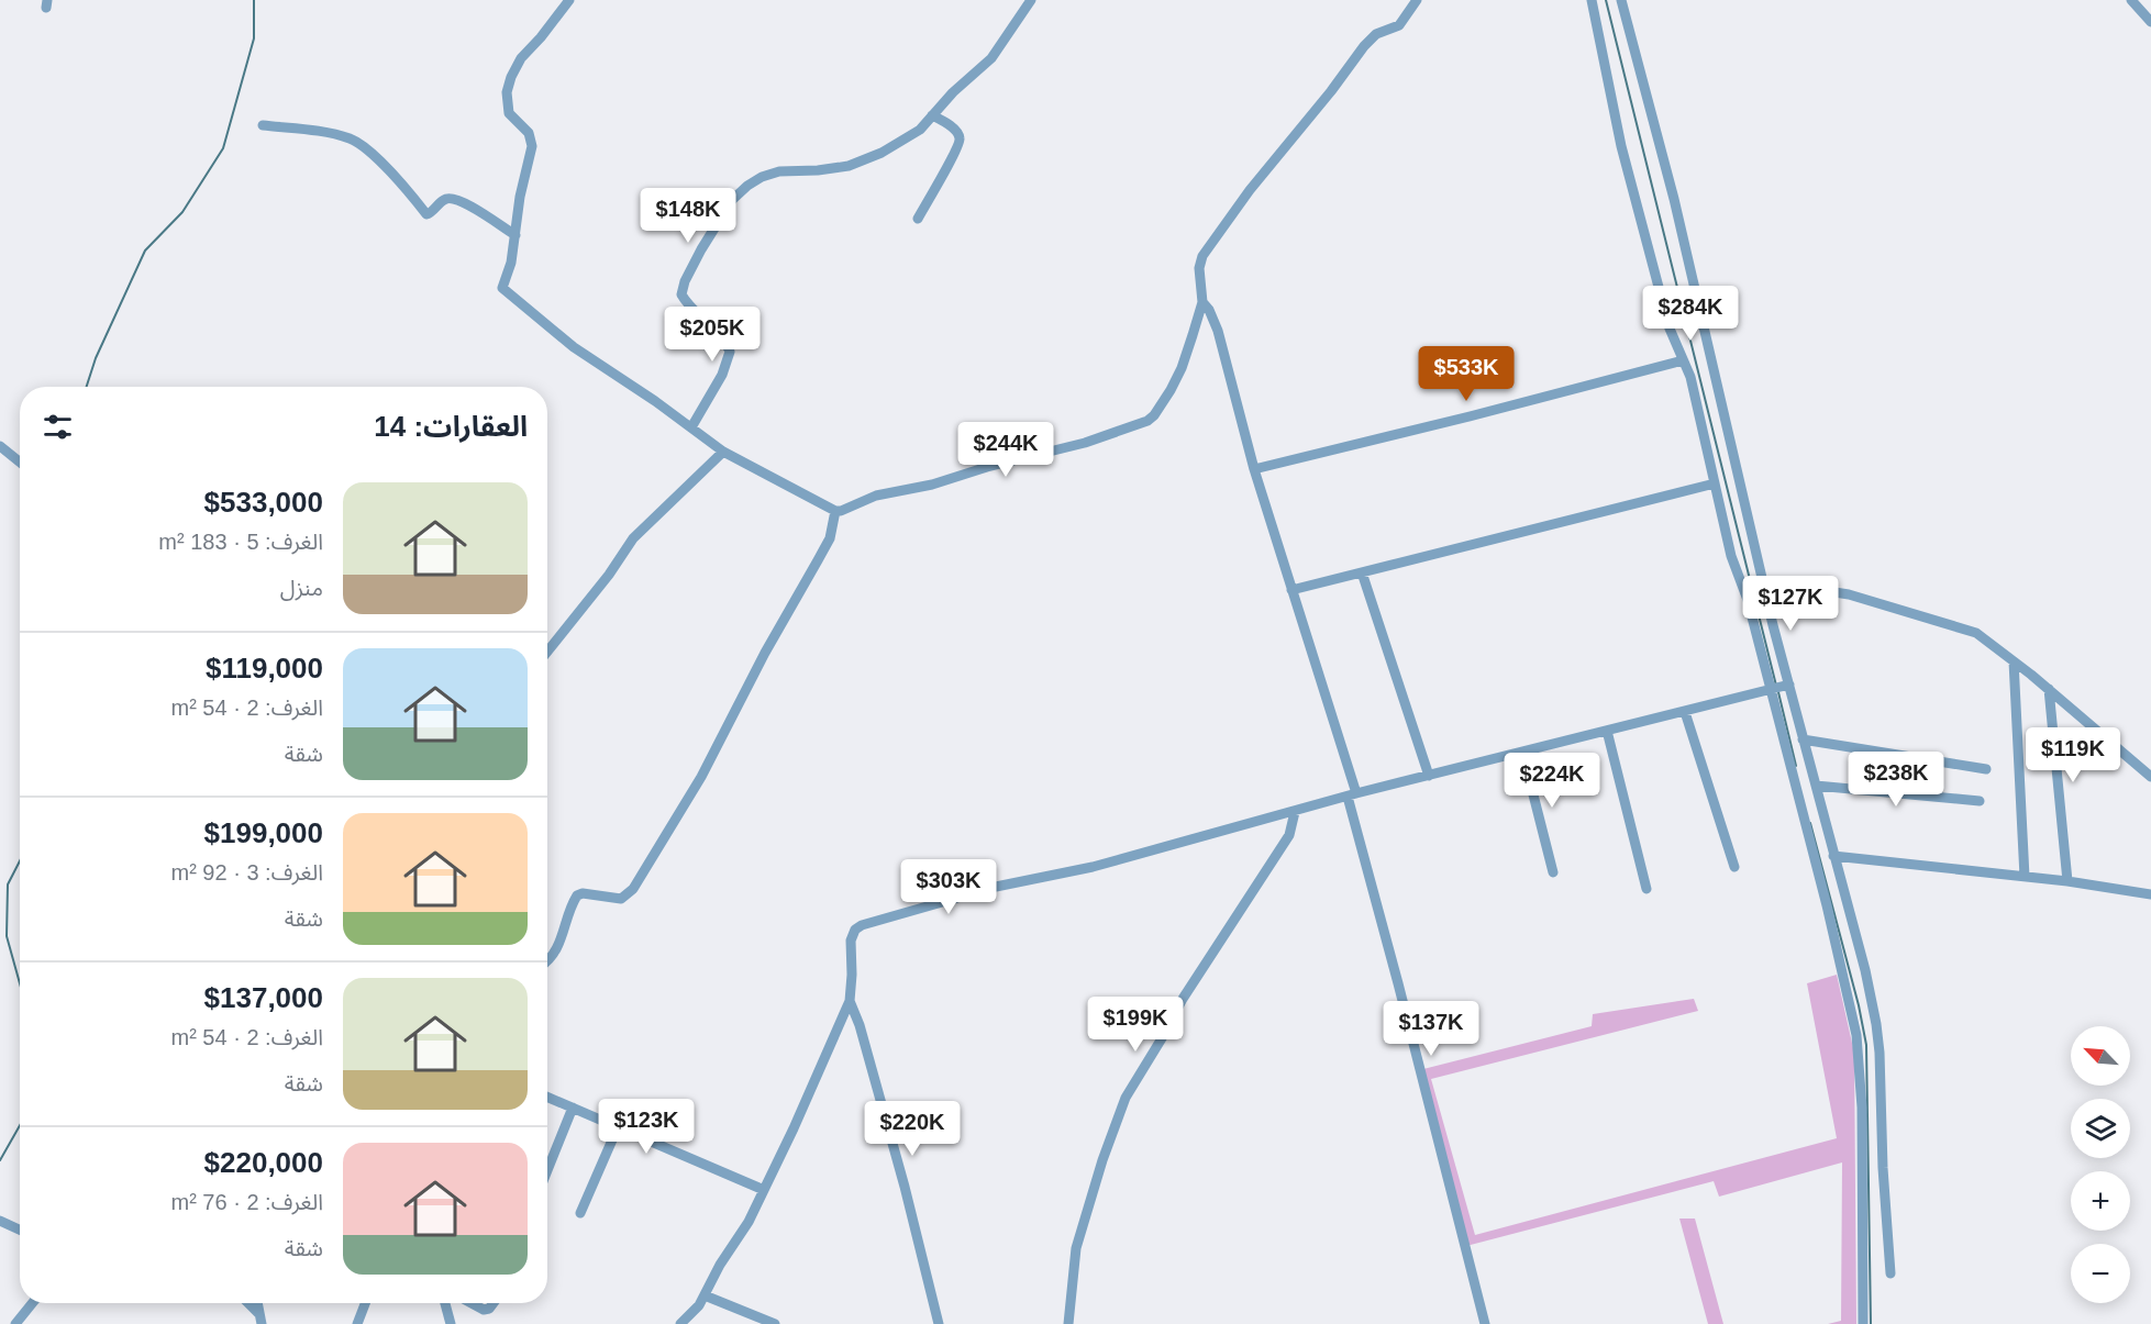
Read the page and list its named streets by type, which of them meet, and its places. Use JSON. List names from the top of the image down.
{
  "north": "top left",
  "page": {
    "price": [
      "$148K",
      "$284K",
      "$205K",
      "$533K",
      "$244K",
      "$127K",
      "$119K",
      "$238K",
      "$224K",
      "$303K",
      "$199K",
      "$137K",
      "$123K",
      "$220K"
    ],
    "heading": "العقارات: 14",
    "list": [
      {
        "name": "$533,000",
        "note": "الغرف: 5 · 183 m² · منزل"
      },
      {
        "name": "$119,000",
        "note": "الغرف: 2 · 54 m² · شقة"
      },
      {
        "name": "$199,000",
        "note": "الغرف: 3 · 92 m² · شقة"
      },
      {
        "name": "$137,000",
        "note": "الغرف: 2 · 54 m² · شقة"
      },
      {
        "name": "$220,000",
        "note": "الغرف: 2 · 76 m² · شقة"
      }
    ],
    "map_buttons": ["+", "−"]
  }
}
